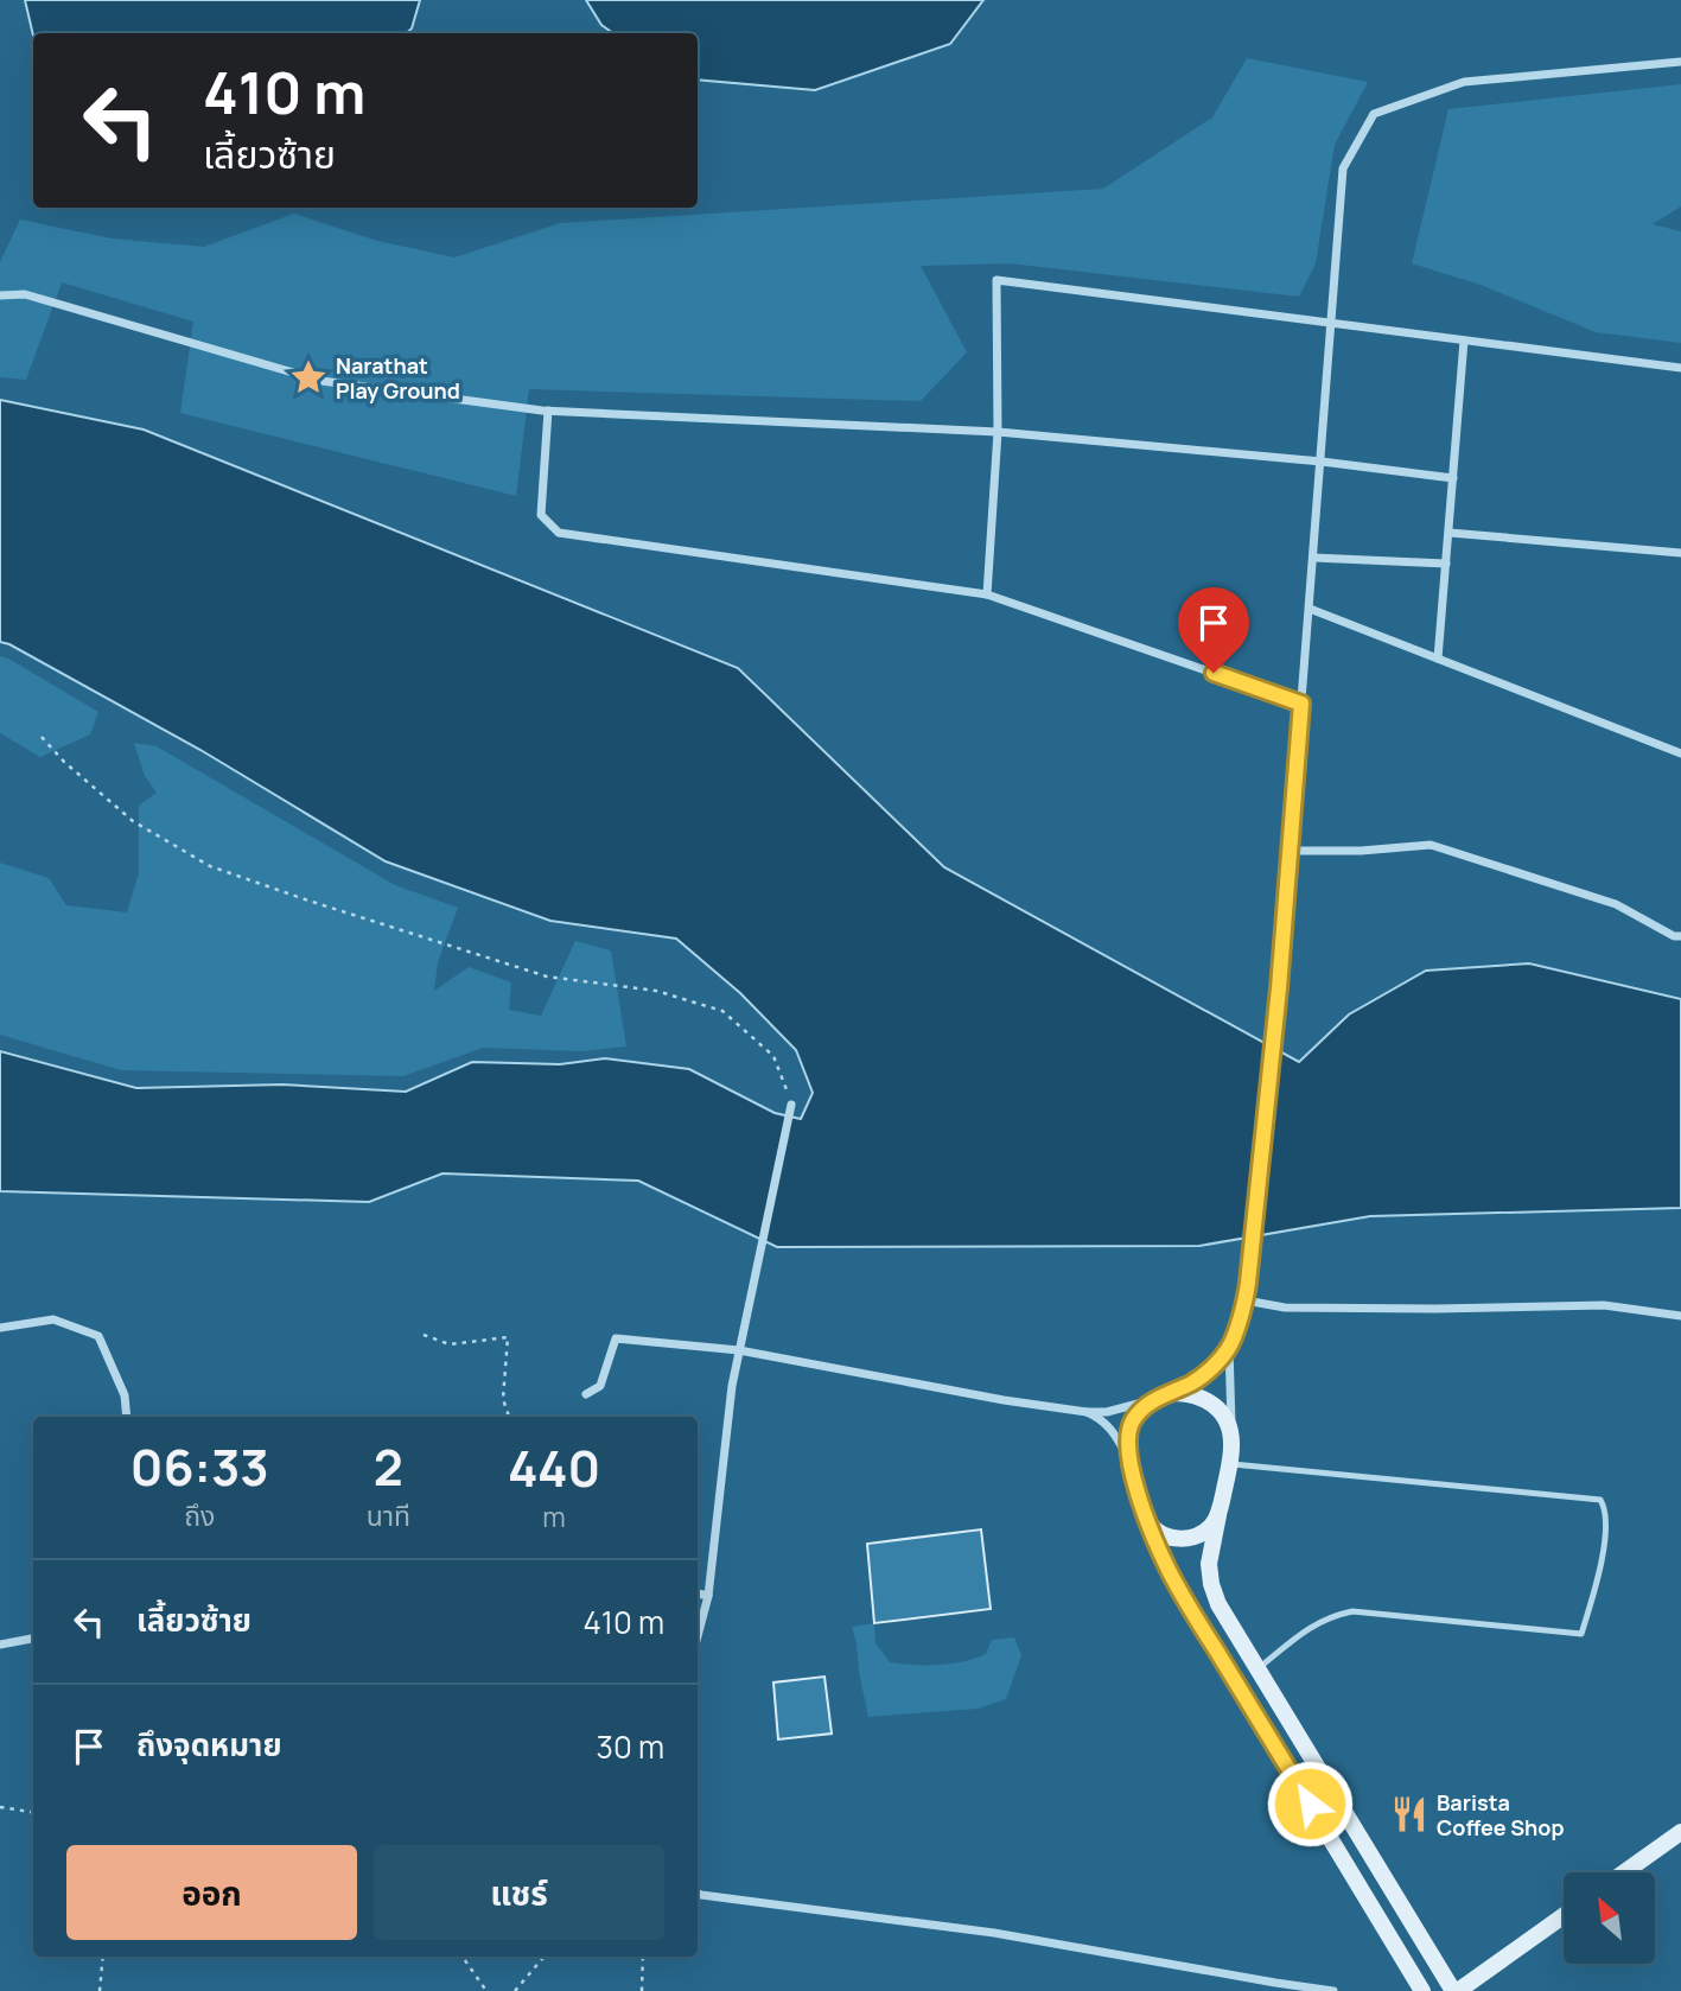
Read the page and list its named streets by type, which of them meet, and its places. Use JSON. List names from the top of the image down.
{
  "places": {
    "place": ["Narathat Play Ground"],
    "restaurant": ["Barista Coffee Shop"]
  },
  "north": "top left",
  "page": {
    "turn": ["410 m", "เลี้ยวซ้าย"],
    "eta": [
      "06:33",
      "ถึง",
      "2",
      "นาที",
      "440",
      "m"
    ],
    "list": [
      {
        "name": "เลี้ยวซ้าย",
        "value": "410 m"
      },
      {
        "name": "ถึงจุดหมาย",
        "value": "30 m"
      }
    ],
    "buttons": ["ออก", "แชร์"]
  }
}
